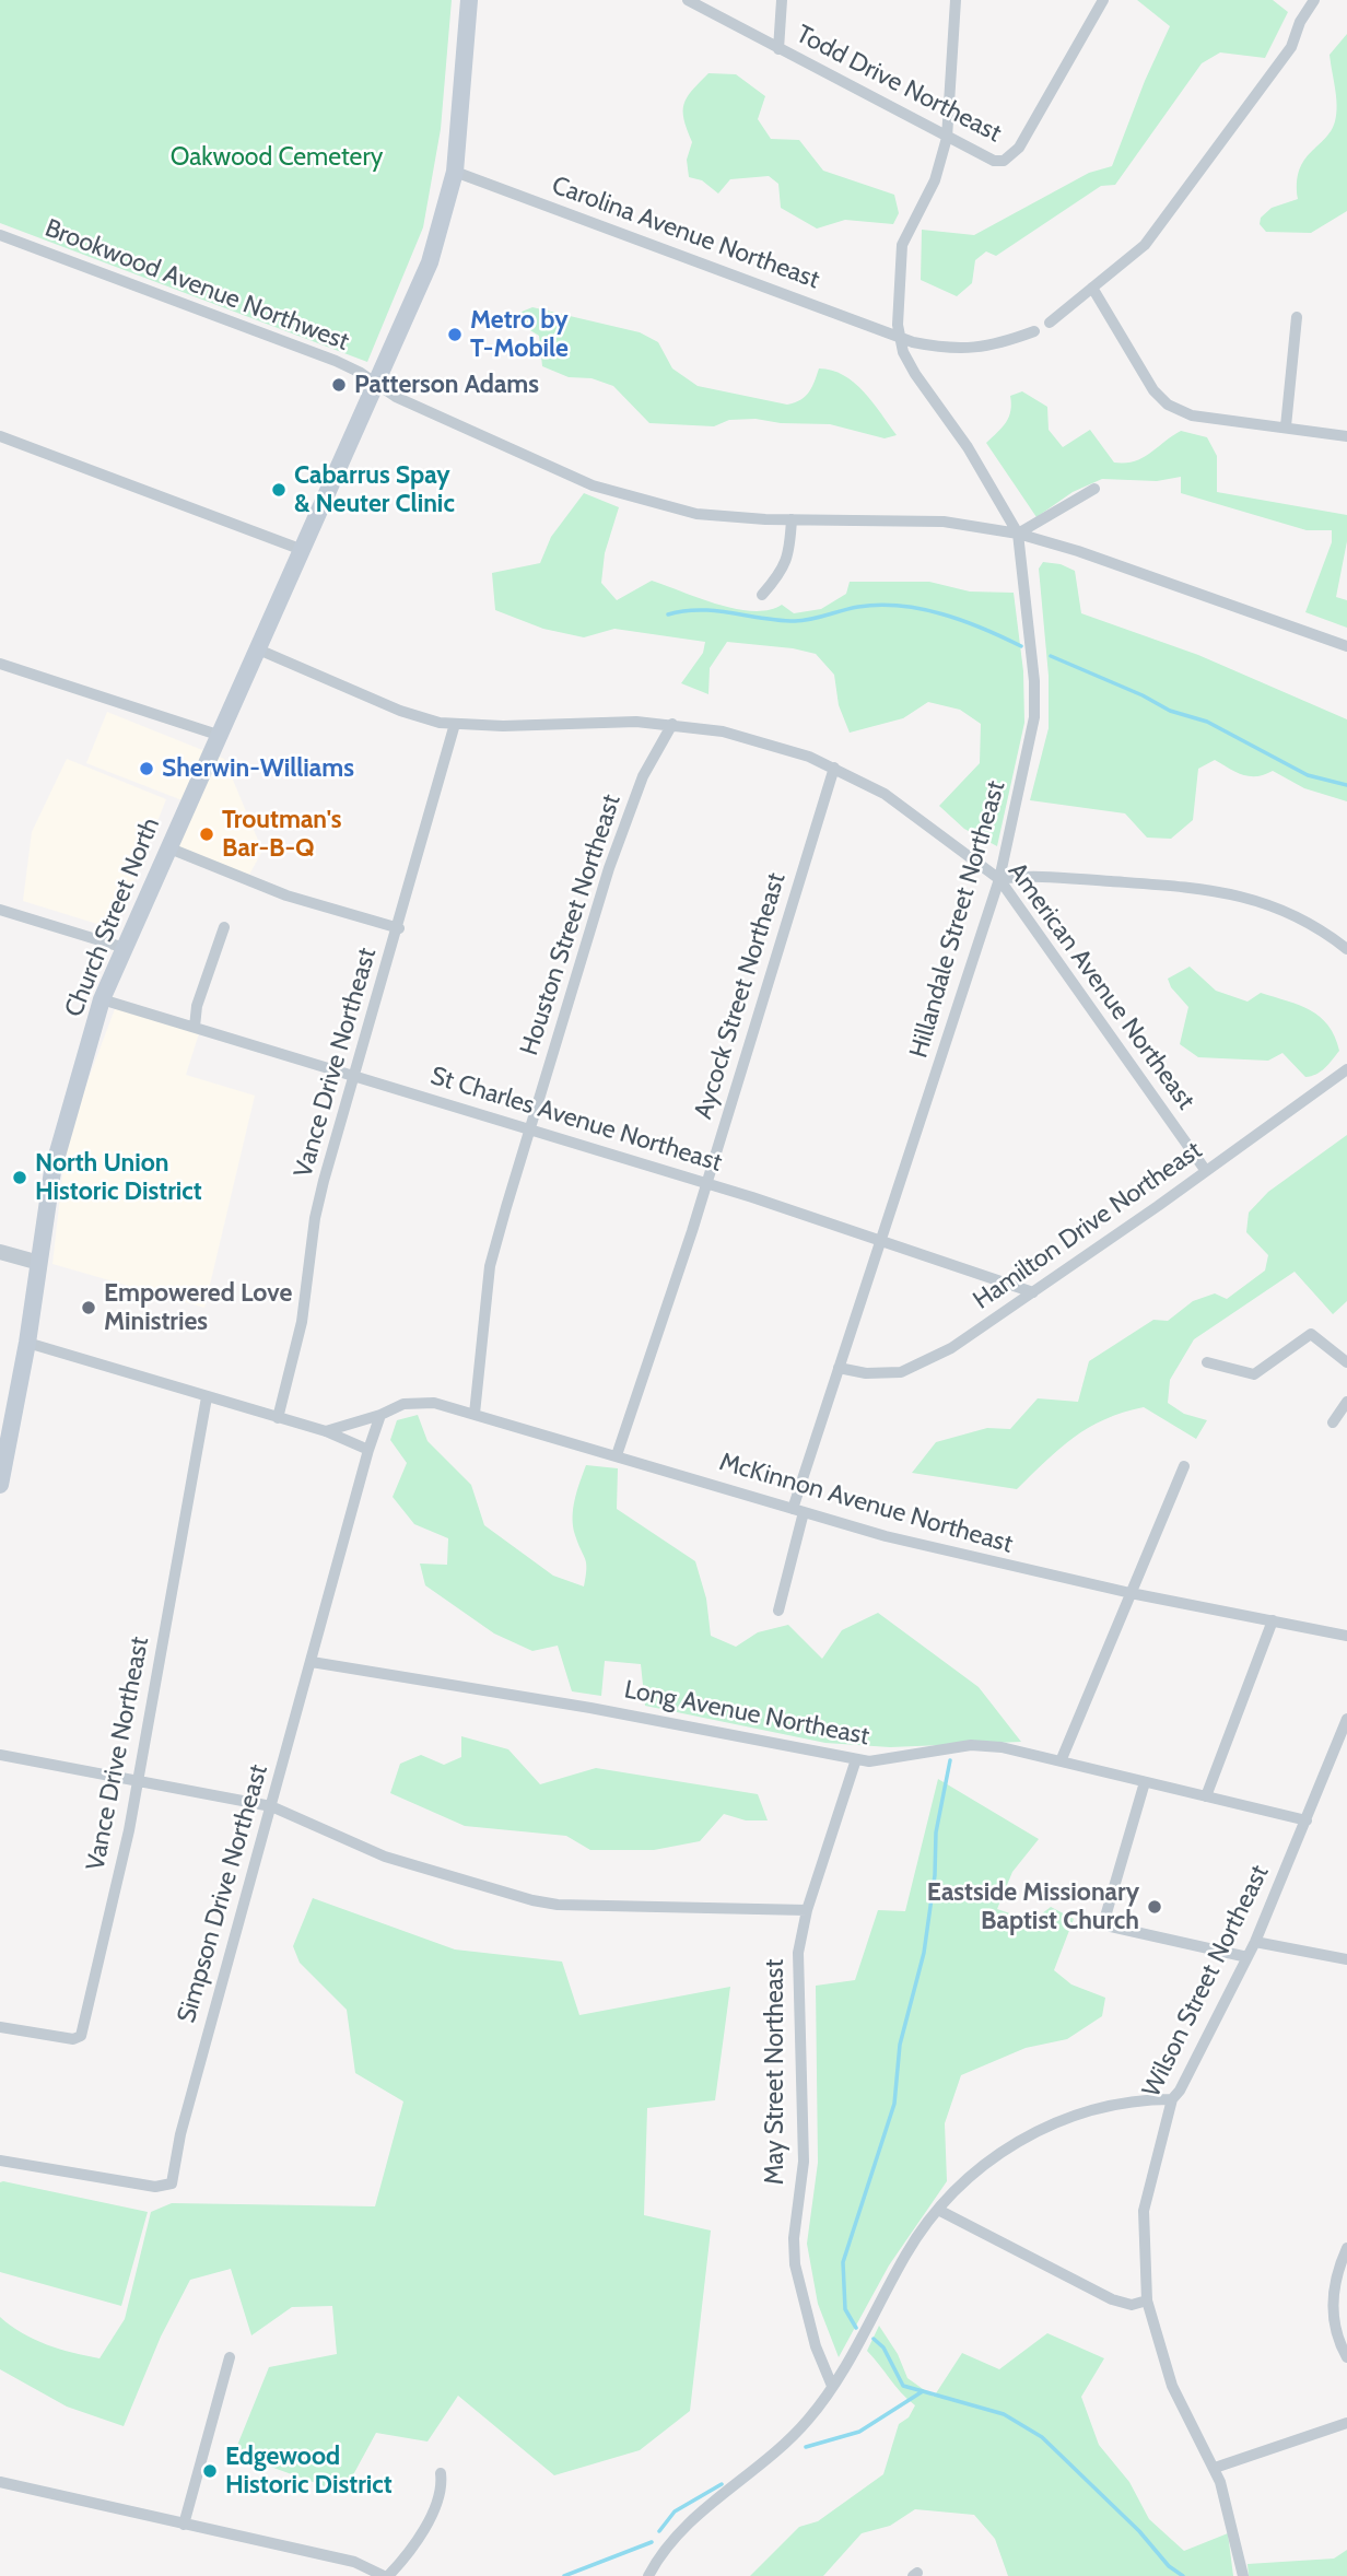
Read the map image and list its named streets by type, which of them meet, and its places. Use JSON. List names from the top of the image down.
{
  "streets": {
    "main road": ["Church Street North"],
    "street": [
      "Todd Drive Northeast",
      "Carolina Avenue Northeast",
      "Brookwood Avenue Northwest",
      "Hillandale Street Northeast",
      "Houston Street Northeast",
      "American Avenue Northeast",
      "Aycock Street Northeast",
      "Vance Drive Northeast",
      "St Charles Avenue Northeast",
      "Hamilton Drive Northeast",
      "McKinnon Avenue Northeast",
      "Long Avenue Northeast",
      "Simpson Drive Northeast",
      "Wilson Street Northeast",
      "May Street Northeast"
    ]
  },
  "crossings": [
    ["Todd Drive Northeast", "Hillandale Street Northeast"],
    ["Carolina Avenue Northeast", "Church Street North"],
    ["Carolina Avenue Northeast", "Hillandale Street Northeast"],
    ["Brookwood Avenue Northwest", "Church Street North"],
    ["Brookwood Avenue Northwest", "Hillandale Street Northeast"],
    ["Church Street North", "American Avenue Northeast"],
    ["Church Street North", "St Charles Avenue Northeast"],
    ["Hillandale Street Northeast", "American Avenue Northeast"],
    ["Hillandale Street Northeast", "St Charles Avenue Northeast"],
    ["Hillandale Street Northeast", "Hamilton Drive Northeast"],
    ["Hillandale Street Northeast", "McKinnon Avenue Northeast"],
    ["Houston Street Northeast", "American Avenue Northeast"],
    ["Houston Street Northeast", "St Charles Avenue Northeast"],
    ["Houston Street Northeast", "McKinnon Avenue Northeast"],
    ["American Avenue Northeast", "Aycock Street Northeast"],
    ["American Avenue Northeast", "Vance Drive Northeast"],
    ["American Avenue Northeast", "Hamilton Drive Northeast"],
    ["Aycock Street Northeast", "St Charles Avenue Northeast"],
    ["Aycock Street Northeast", "McKinnon Avenue Northeast"],
    ["Vance Drive Northeast", "St Charles Avenue Northeast"],
    ["St Charles Avenue Northeast", "Hamilton Drive Northeast"],
    ["Long Avenue Northeast", "Simpson Drive Northeast"],
    ["Long Avenue Northeast", "Wilson Street Northeast"],
    ["Long Avenue Northeast", "May Street Northeast"]
  ],
  "parks": ["Oakwood Cemetery"],
  "places": [
    "Metro by T-Mobile",
    "Patterson Adams",
    "Cabarrus Spay & Neuter Clinic",
    "Sherwin-Williams",
    "Troutman's Bar-B-Q",
    "North Union Historic District",
    "Empowered Love Ministries",
    "Eastside Missionary Baptist Church",
    "Edgewood Historic District"
  ]
}
